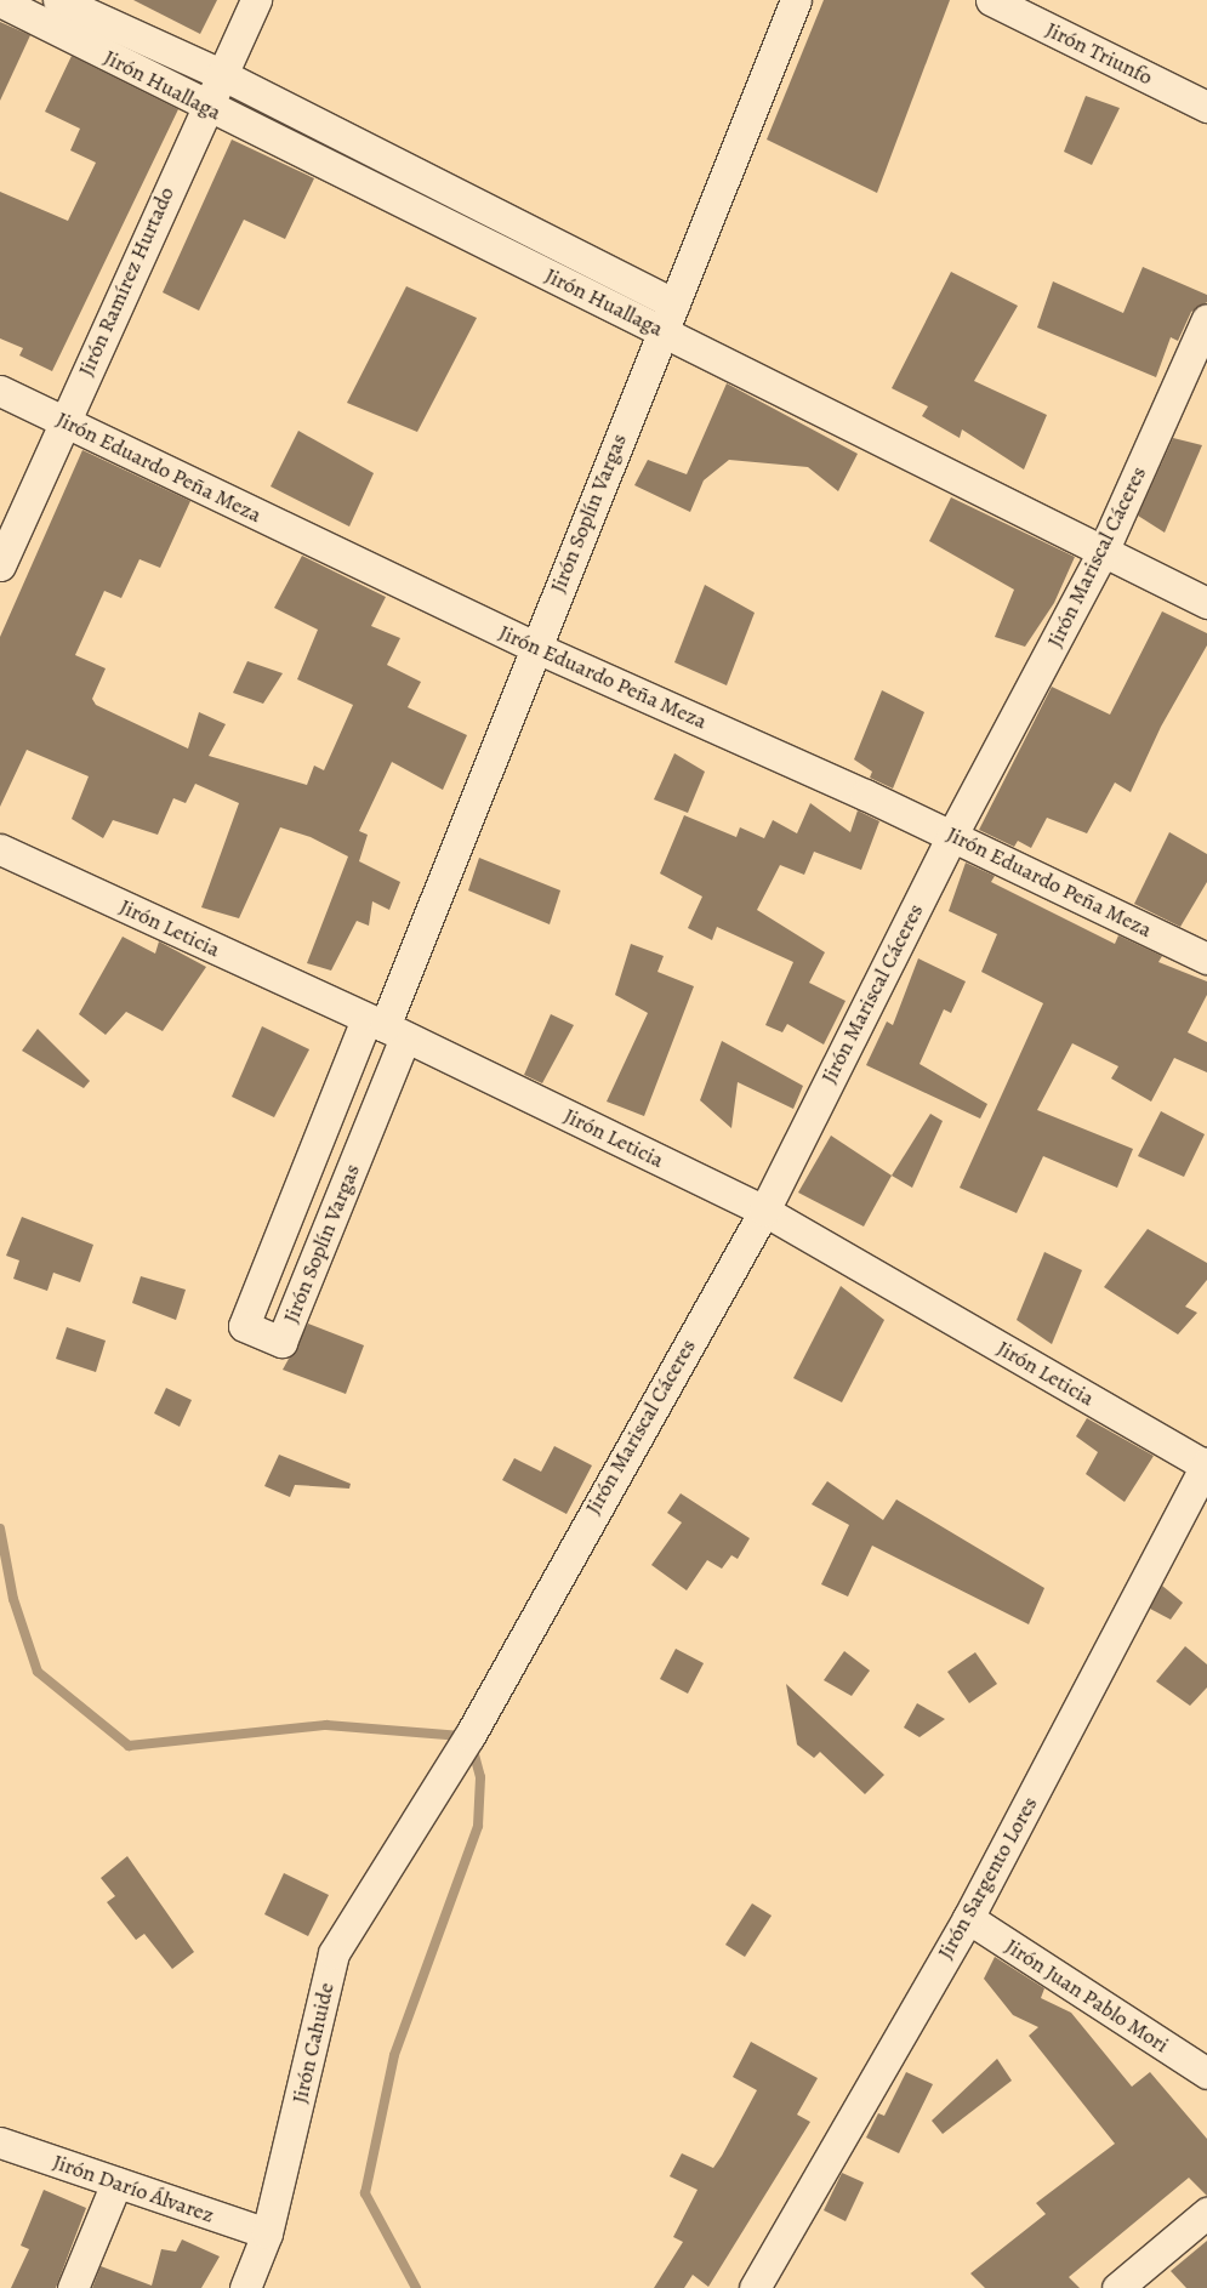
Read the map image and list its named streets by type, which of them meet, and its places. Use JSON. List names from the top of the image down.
{
  "streets": {
    "street": [
      "Jirón Triunfo",
      "Jirón Huallaga",
      "Jirón Ramírez Hurtado",
      "Jirón Eduardo Peña Meza",
      "Jirón Soplín Vargas",
      "Jirón Mariscal Cáceres",
      "Jirón Leticia",
      "Jirón Sargento Lores",
      "Jirón Juan Pablo Mori",
      "Jirón Cahuide",
      "Jirón Darío Álvarez"
    ]
  },
  "crossings": [
    ["Jirón Huallaga", "Jirón Ramírez Hurtado"],
    ["Jirón Huallaga", "Jirón Soplín Vargas"],
    ["Jirón Huallaga", "Jirón Mariscal Cáceres"],
    ["Jirón Ramírez Hurtado", "Jirón Eduardo Peña Meza"],
    ["Jirón Eduardo Peña Meza", "Jirón Soplín Vargas"],
    ["Jirón Eduardo Peña Meza", "Jirón Mariscal Cáceres"],
    ["Jirón Soplín Vargas", "Jirón Leticia"],
    ["Jirón Mariscal Cáceres", "Jirón Leticia"],
    ["Jirón Mariscal Cáceres", "Jirón Cahuide"],
    ["Jirón Leticia", "Jirón Sargento Lores"],
    ["Jirón Sargento Lores", "Jirón Juan Pablo Mori"],
    ["Jirón Cahuide", "Jirón Darío Álvarez"]
  ]
}
